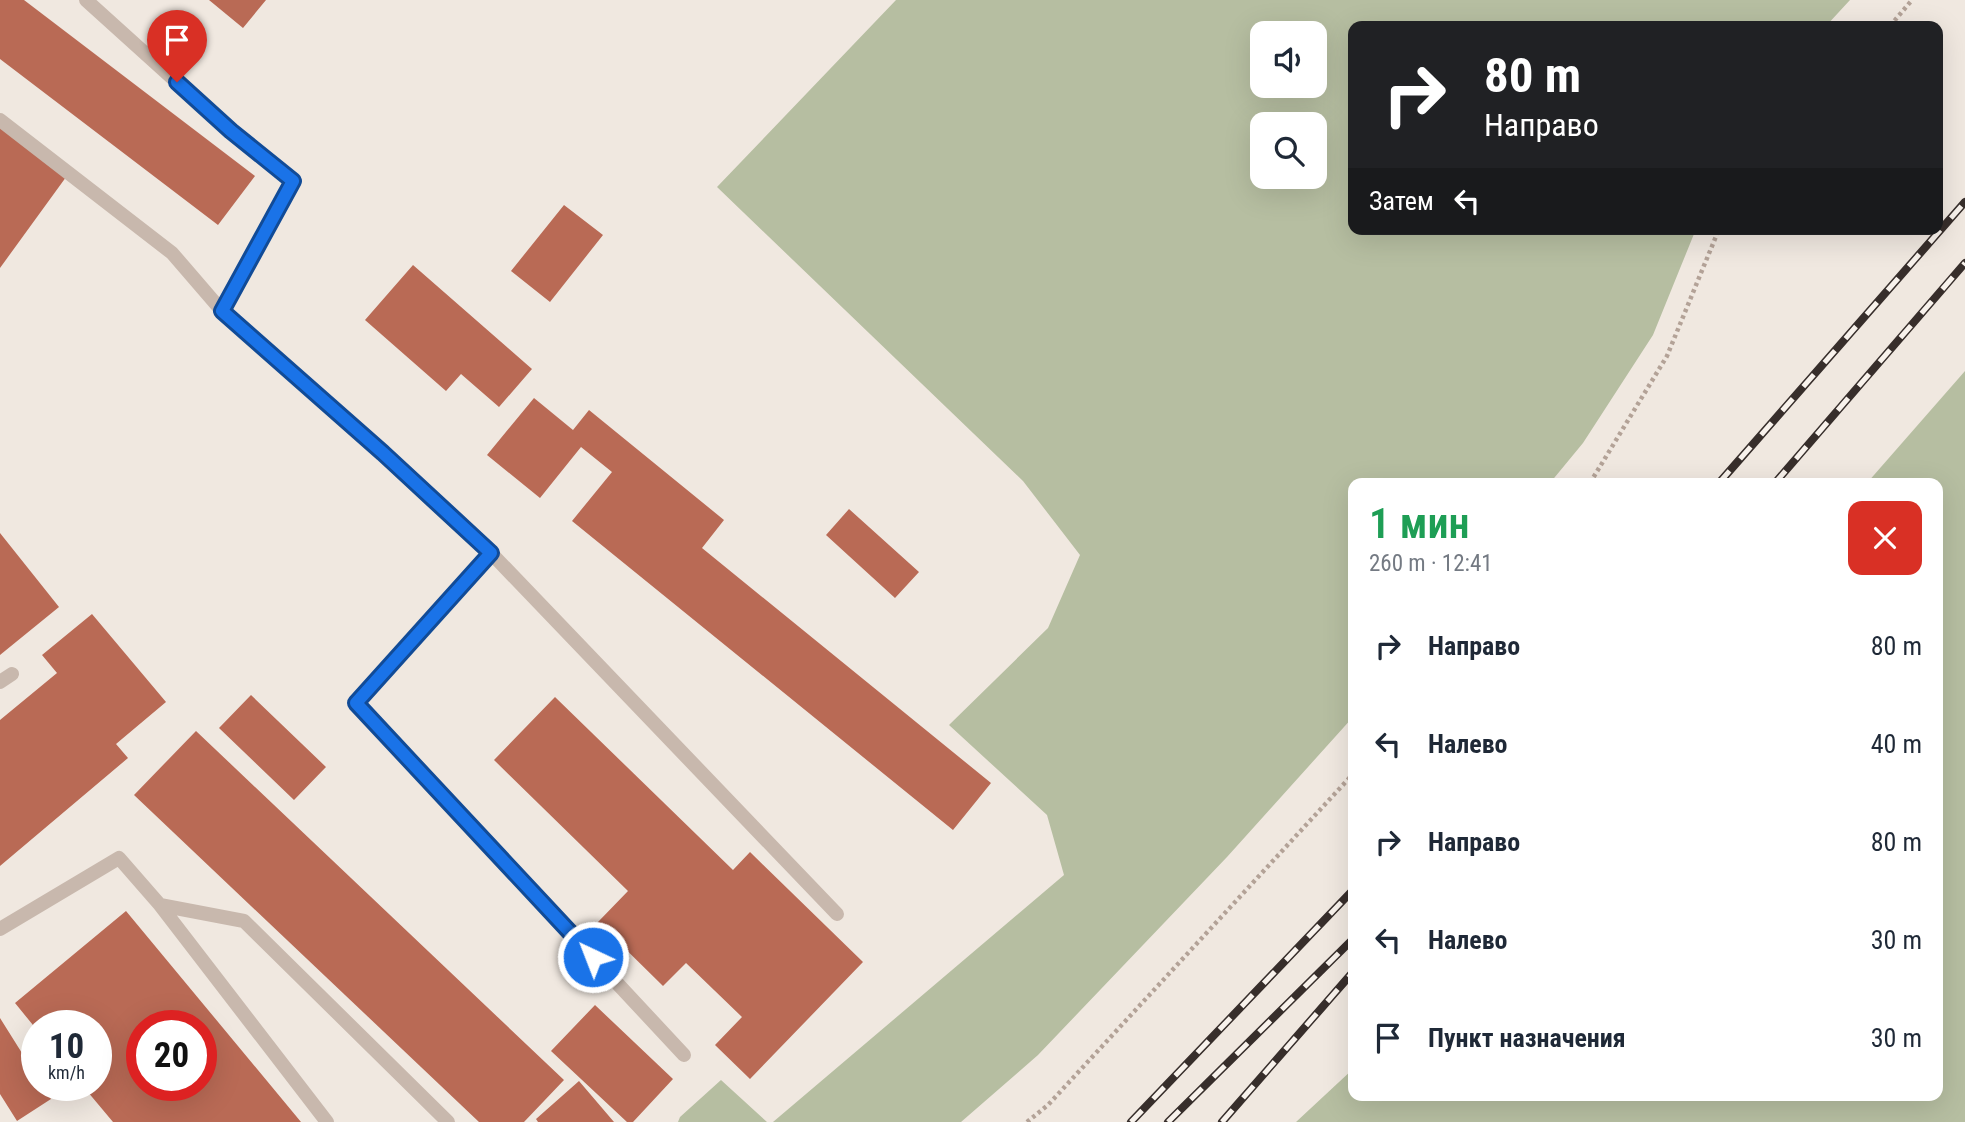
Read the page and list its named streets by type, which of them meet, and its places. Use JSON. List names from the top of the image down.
{
  "page": {
    "turn": ["80 m", "Направо"],
    "then": "Затем",
    "heading": ["1 мин", "260 m · 12:41"],
    "list": [
      {
        "name": "Направо",
        "value": "80 m"
      },
      {
        "name": "Налево",
        "value": "40 m"
      },
      {
        "name": "Направо",
        "value": "80 m"
      },
      {
        "name": "Налево",
        "value": "30 m"
      },
      {
        "name": "Пункт назначения",
        "value": "30 m"
      }
    ],
    "speed": "10 km/h",
    "limit": "20"
  }
}
